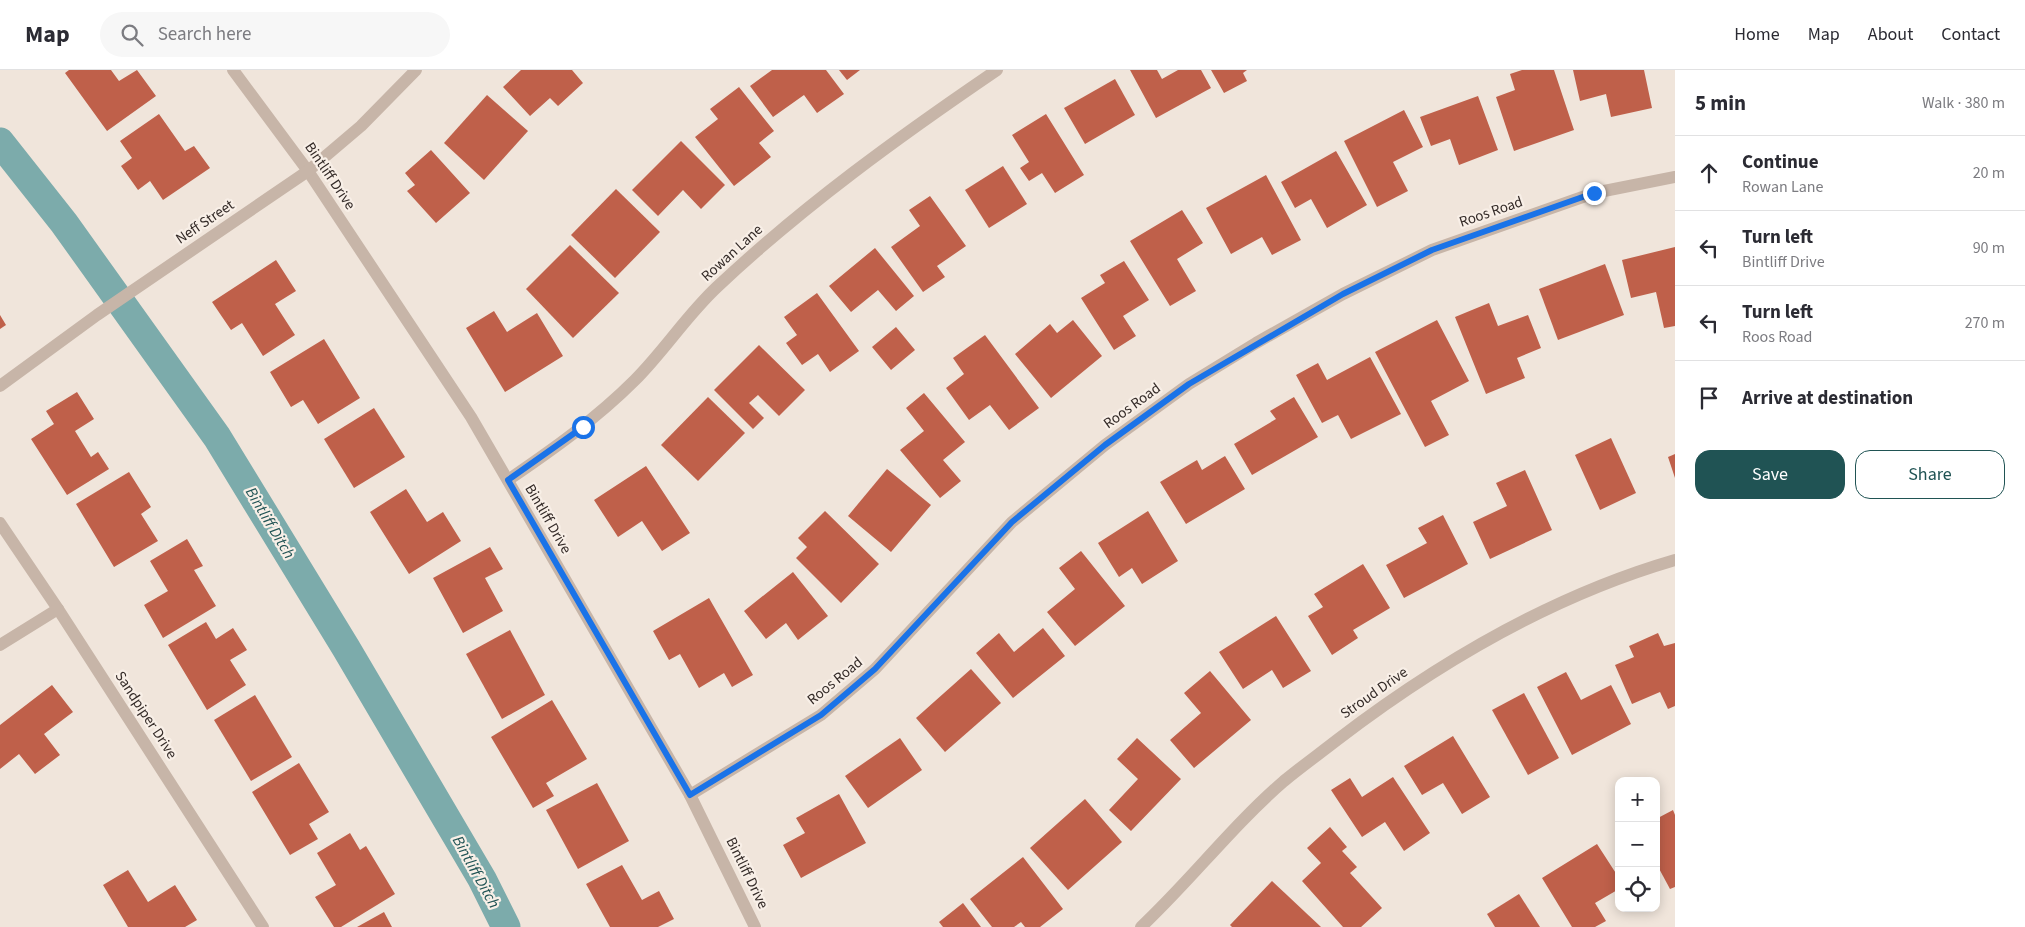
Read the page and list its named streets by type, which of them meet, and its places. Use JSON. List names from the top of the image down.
{
  "streets": {
    "street": [
      "Bintliff Drive",
      "Roos Road",
      "Neff Street",
      "Rowan Lane",
      "Stroud Drive",
      "Sandpiper Drive"
    ]
  },
  "crossings": [
    ["Bintliff Drive", "Roos Road"],
    ["Bintliff Drive", "Neff Street"],
    ["Bintliff Drive", "Rowan Lane"]
  ],
  "water": ["Bintliff Ditch"],
  "page": {
    "header": "Map",
    "search": "Search here",
    "nav": [
      "Home",
      "Map",
      "About",
      "Contact"
    ],
    "heading": ["5 min", "Walk · 380 m"],
    "list": [
      ["Continue", "Rowan Lane", "20 m"],
      ["Turn left", "Bintliff Drive", "90 m"],
      ["Turn left", "Roos Road", "270 m"],
      "Arrive at destination"
    ],
    "buttons": ["Save", "Share"],
    "map_buttons": ["+", "−"]
  }
}
